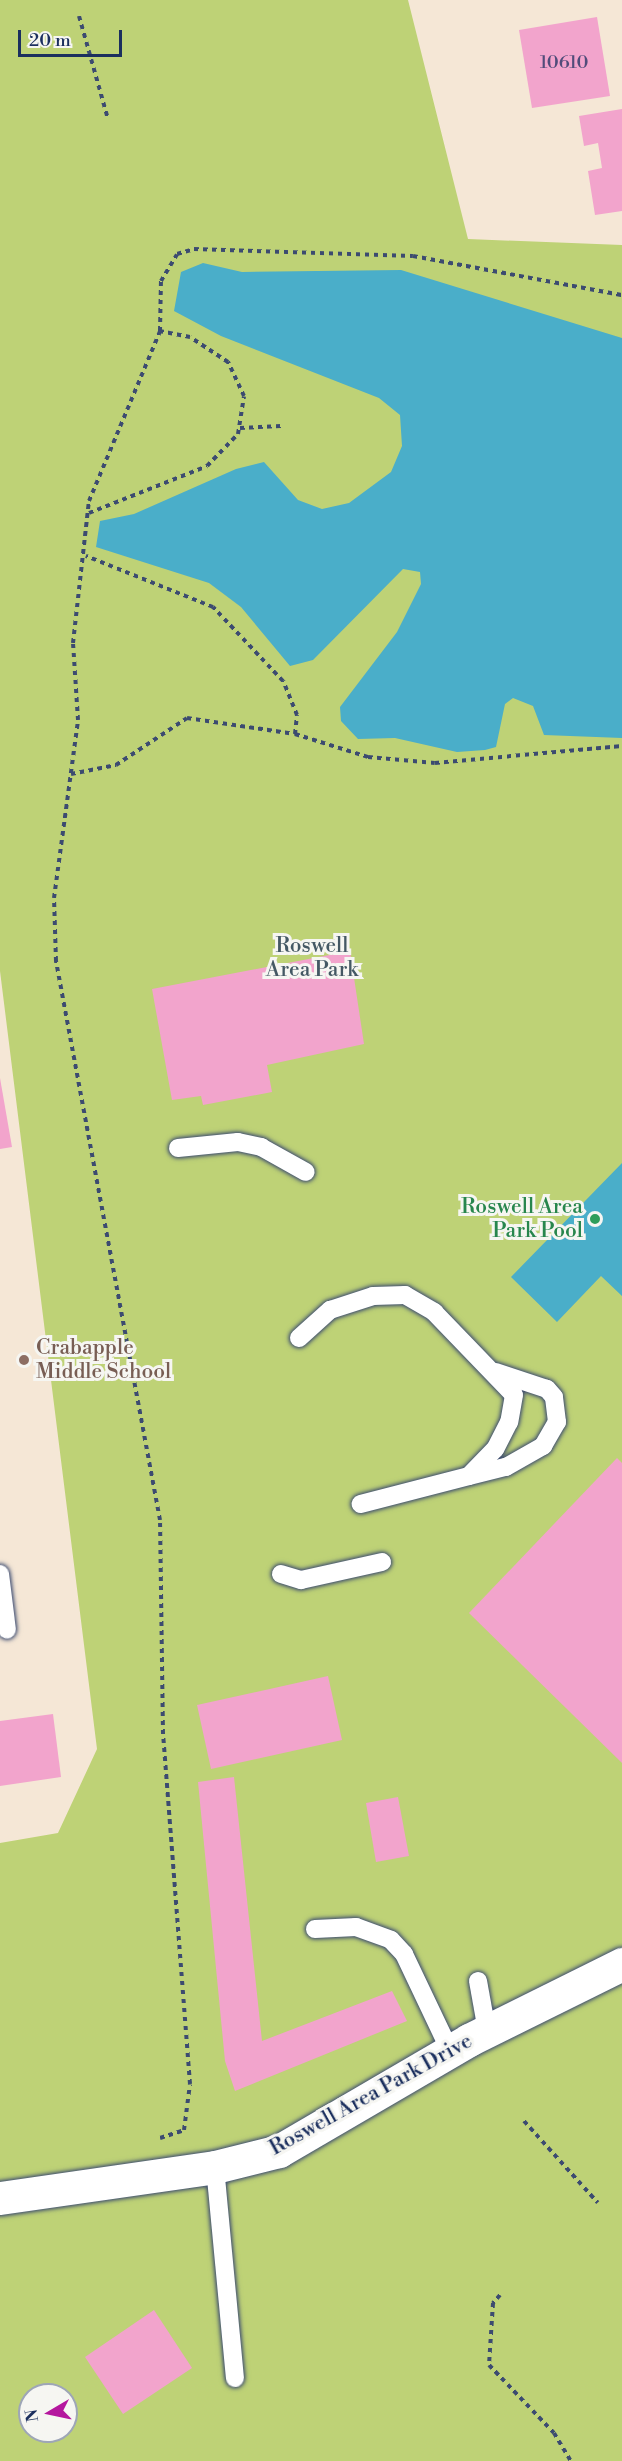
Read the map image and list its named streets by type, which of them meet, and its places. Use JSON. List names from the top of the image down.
{
  "streets": {
    "street": ["Roswell Area Park Drive"]
  },
  "parks": ["Roswell Area Park"],
  "places": ["Roswell Area Park Pool", "Crabapple Middle School"],
  "house_numbers": ["10610"],
  "scale_bar": "20 m",
  "north": "left"
}
